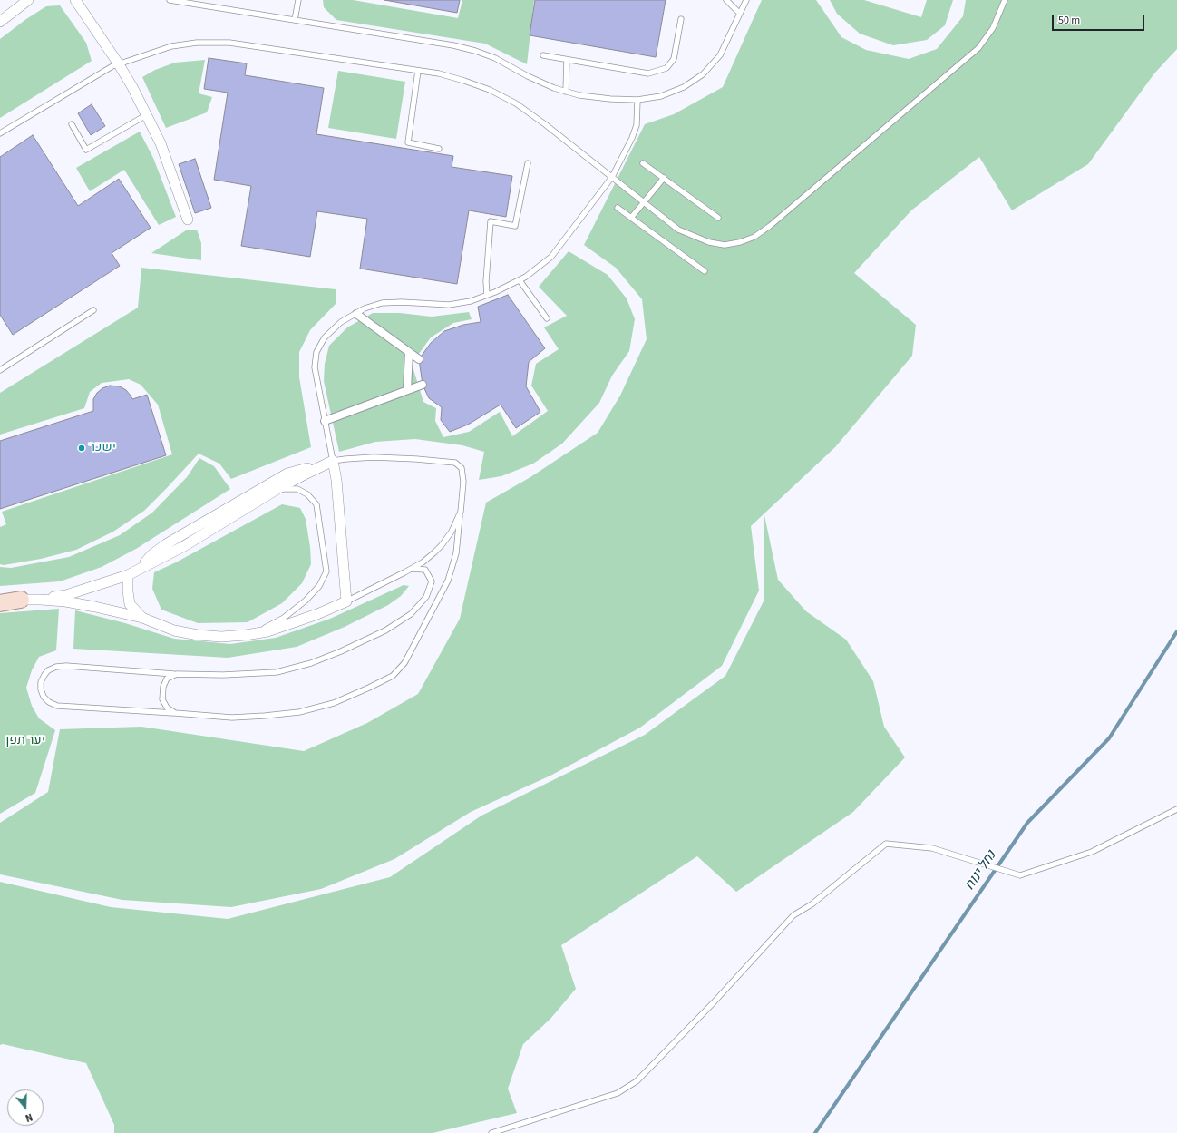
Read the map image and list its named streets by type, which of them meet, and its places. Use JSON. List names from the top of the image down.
{
  "water": ["נחל ינוח"],
  "parks": ["יער תפן"],
  "places": ["ישכר"],
  "scale_bar": "50 m",
  "north": "bottom"
}
